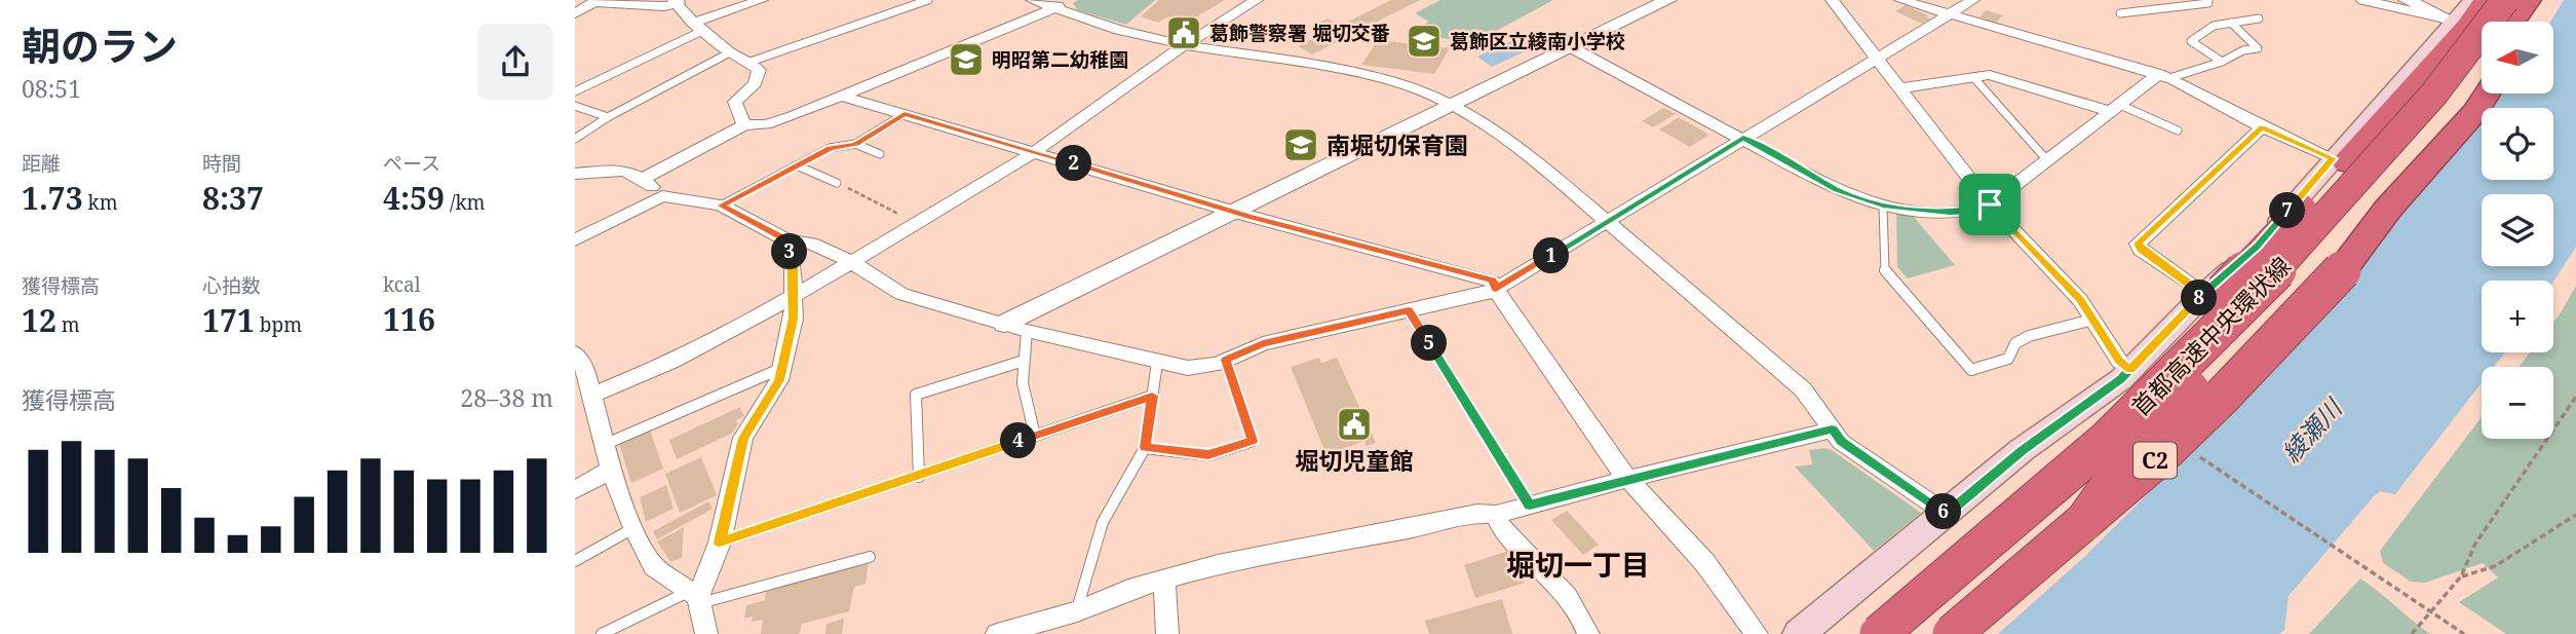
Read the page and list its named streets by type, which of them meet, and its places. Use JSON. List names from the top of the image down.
{
  "streets": {
    "highway": ["首都高速中央環状線", "C2"]
  },
  "districts": ["堀切一丁目"],
  "water": ["綾瀬川"],
  "places": {
    "public building": ["葛飾警察署 堀切交番", "堀切児童館"],
    "school or university": ["葛飾区立綾南小学校", "明昭第二幼稚園", "南堀切保育園"]
  },
  "north": "left",
  "page": {
    "heading": ["朝のラン", "08:51"],
    "map_buttons": ["+", "−"],
    "stats": [
      ["距離", "1.73 km"],
      ["時間", "8:37"],
      ["ペース", "4:59 /km"],
      ["獲得標高", "12 m"],
      ["心拍数", "171 bpm"],
      ["kcal", "116"]
    ],
    "pins": [
      "2",
      "7",
      "3",
      "1",
      "8",
      "5",
      "4",
      "6"
    ],
    "chart": ["獲得標高", "28–38 m"]
  }
}
